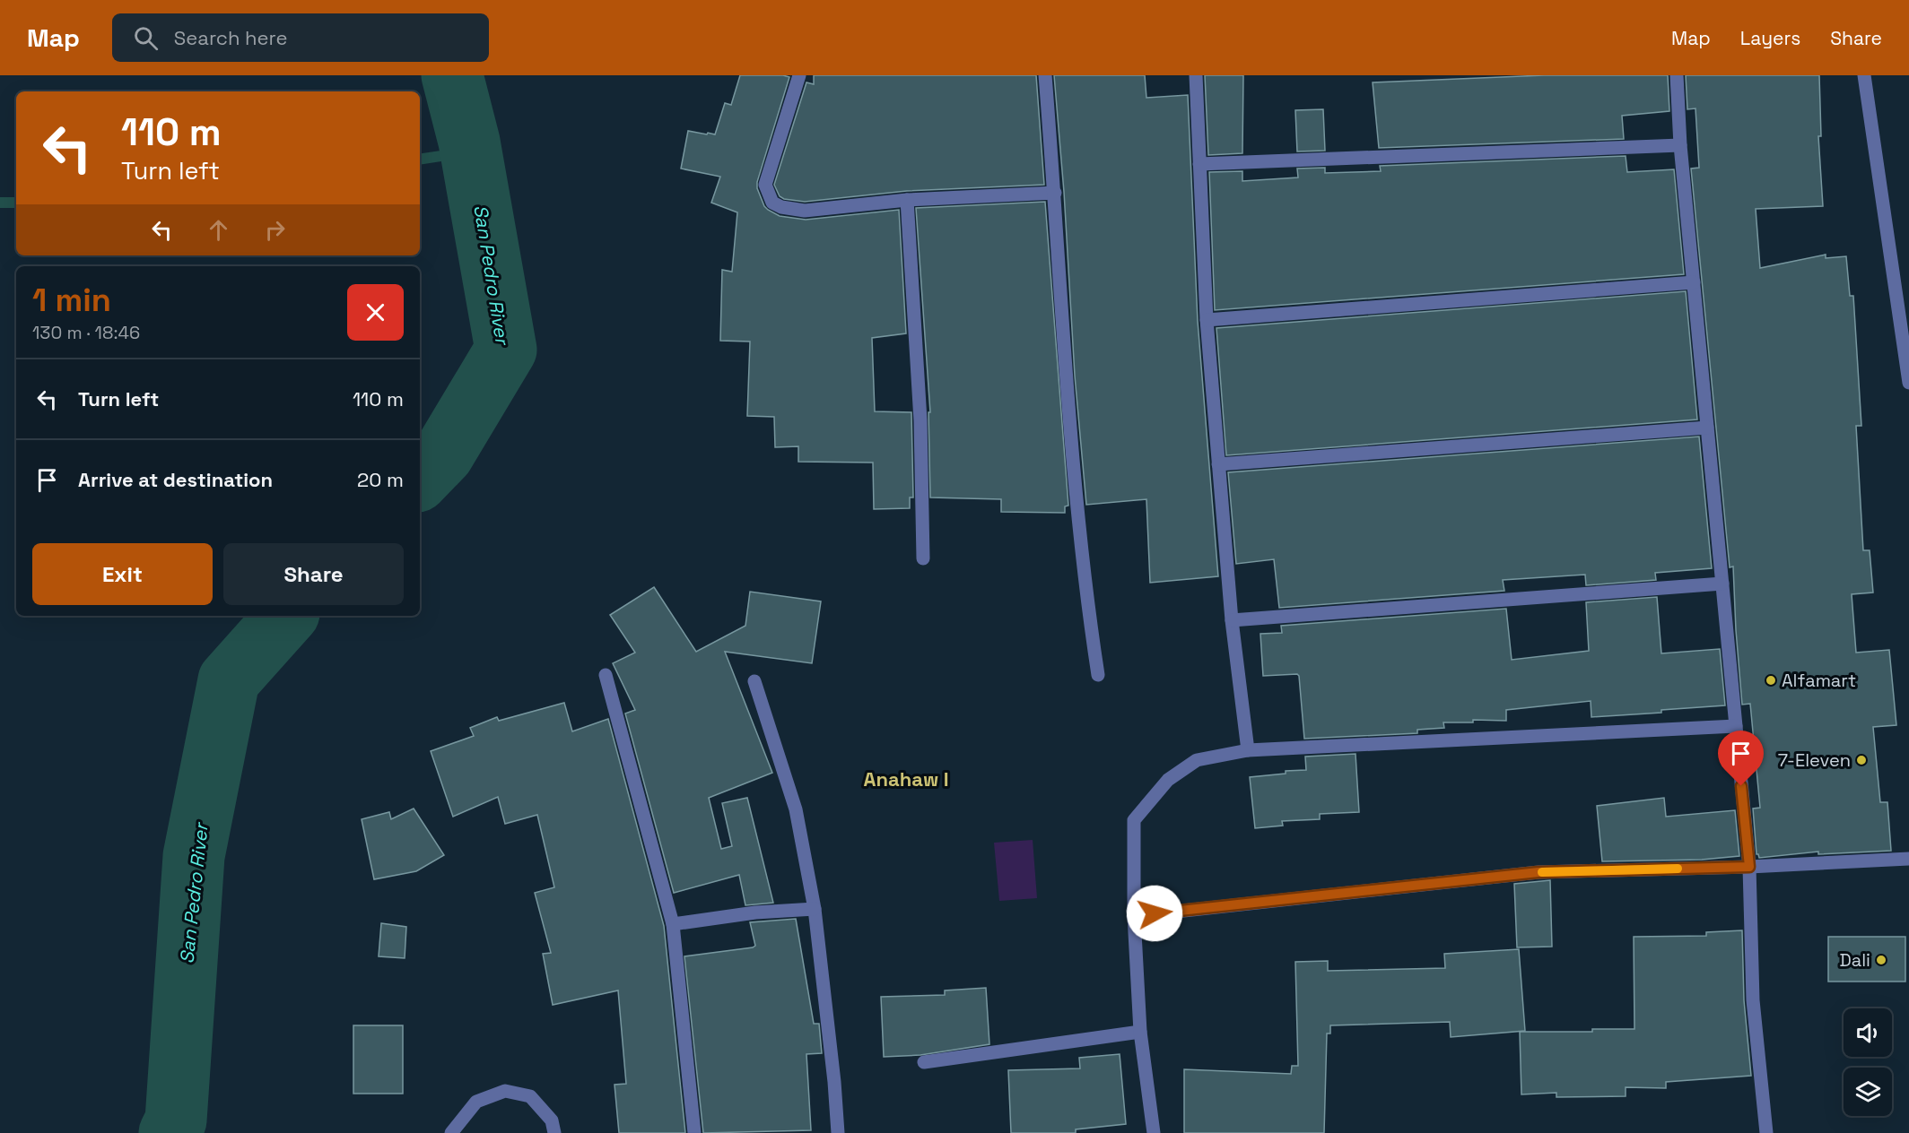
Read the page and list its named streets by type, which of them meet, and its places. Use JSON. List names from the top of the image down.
{
  "districts": ["Anahaw I"],
  "water": ["San Pedro River"],
  "places": ["Alfamart", "7-Eleven", "Dali"],
  "page": {
    "header": "Map",
    "search": "Search here",
    "nav": ["Map", "Layers", "Share"],
    "turn": ["110 m", "Turn left"],
    "heading": ["1 min", "130 m · 18:46"],
    "list": [
      {
        "name": "Turn left",
        "value": "110 m"
      },
      {
        "name": "Arrive at destination",
        "value": "20 m"
      }
    ],
    "buttons": ["Exit", "Share"]
  }
}
